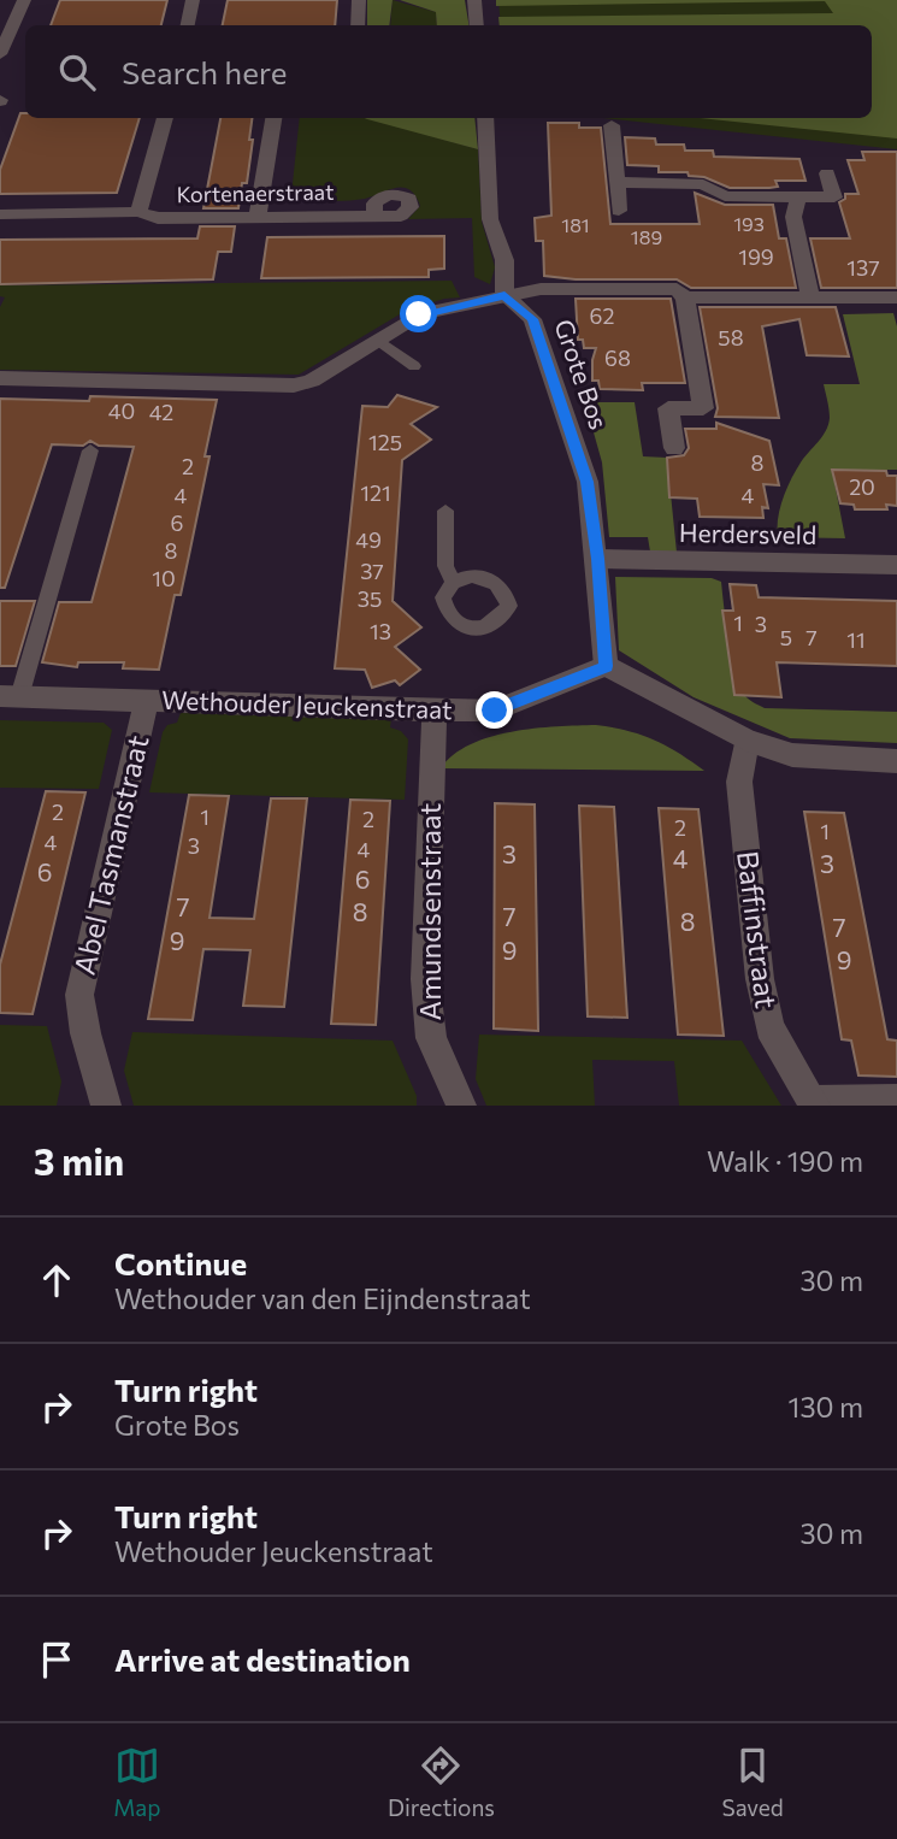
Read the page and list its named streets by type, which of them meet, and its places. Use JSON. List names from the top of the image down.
{
  "streets": {
    "street": [
      "Kortenaerstraat",
      "Grote Bos",
      "Herdersveld",
      "Wethouder Jeuckenstraat",
      "Abel Tasmanstraat",
      "Amundsenstraat",
      "Baffinstraat"
    ]
  },
  "crossings": [
    ["Grote Bos", "Herdersveld"],
    ["Grote Bos", "Wethouder Jeuckenstraat"],
    ["Wethouder Jeuckenstraat", "Abel Tasmanstraat"],
    ["Wethouder Jeuckenstraat", "Amundsenstraat"]
  ],
  "house_numbers": [
    "193",
    "181",
    "189",
    "199",
    "137",
    "62",
    "58",
    "68",
    "40",
    "42",
    "125",
    "8",
    "2",
    "20",
    "121",
    "4",
    "4",
    "6",
    "49",
    "8",
    "37",
    "10",
    "35",
    "1",
    "3",
    "13",
    "5",
    "7",
    "11",
    "2",
    "1",
    "2",
    "2",
    "1",
    "4",
    "3",
    "4",
    "3",
    "4",
    "3",
    "6",
    "6",
    "7",
    "8",
    "7",
    "8",
    "7",
    "9",
    "9",
    "9"
  ],
  "page": {
    "search": "Search here",
    "heading": ["3 min", "Walk · 190 m"],
    "list": [
      ["Continue", "Wethouder van den Eijndenstraat", "30 m"],
      ["Turn right", "Grote Bos", "130 m"],
      ["Turn right", "Wethouder Jeuckenstraat", "30 m"],
      "Arrive at destination"
    ],
    "nav": ["Map", "Directions", "Saved"]
  }
}
